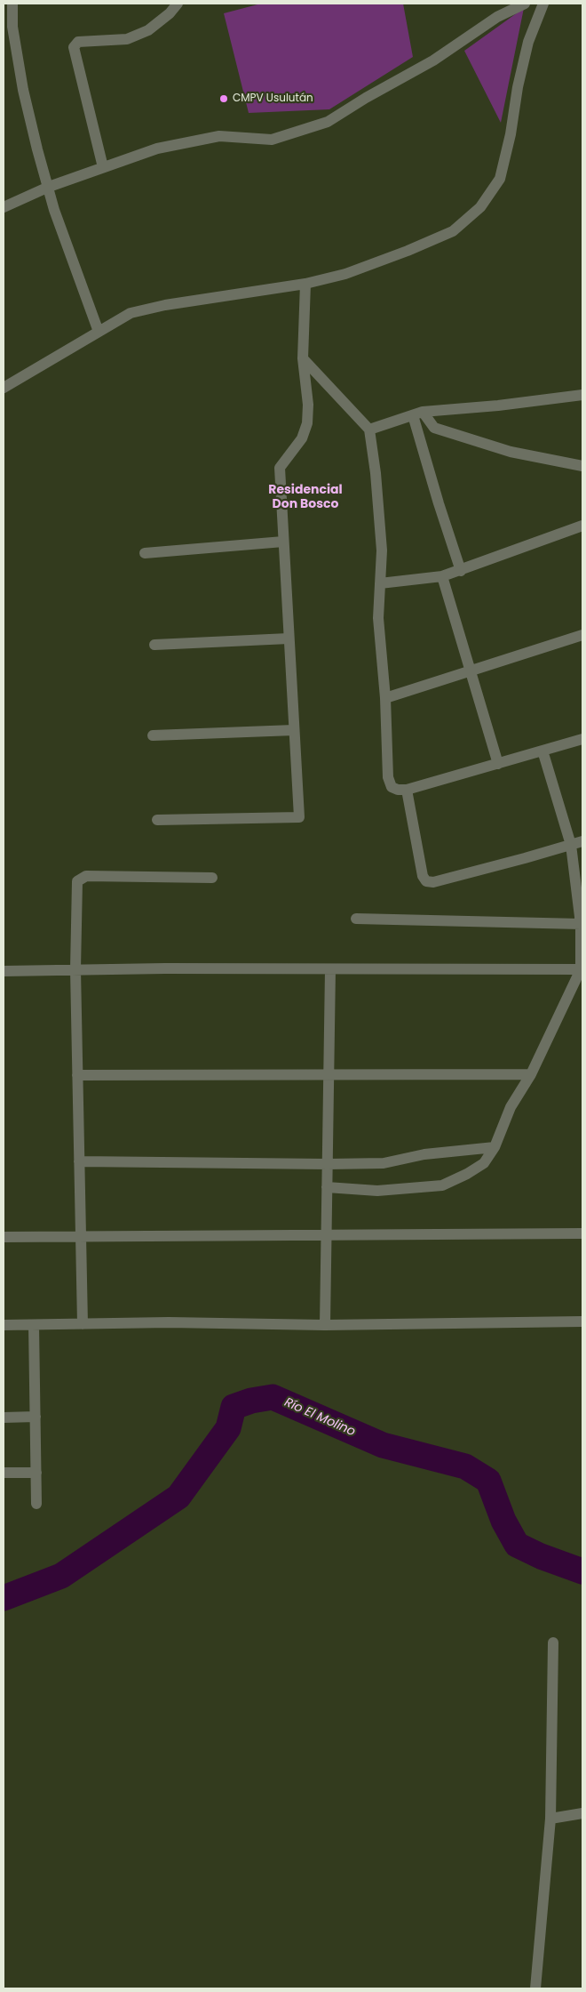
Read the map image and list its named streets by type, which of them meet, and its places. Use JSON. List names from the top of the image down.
{
  "districts": ["Residencial Don Bosco"],
  "water": ["Río El Molino"],
  "places": ["CMPV Usulután"]
}
